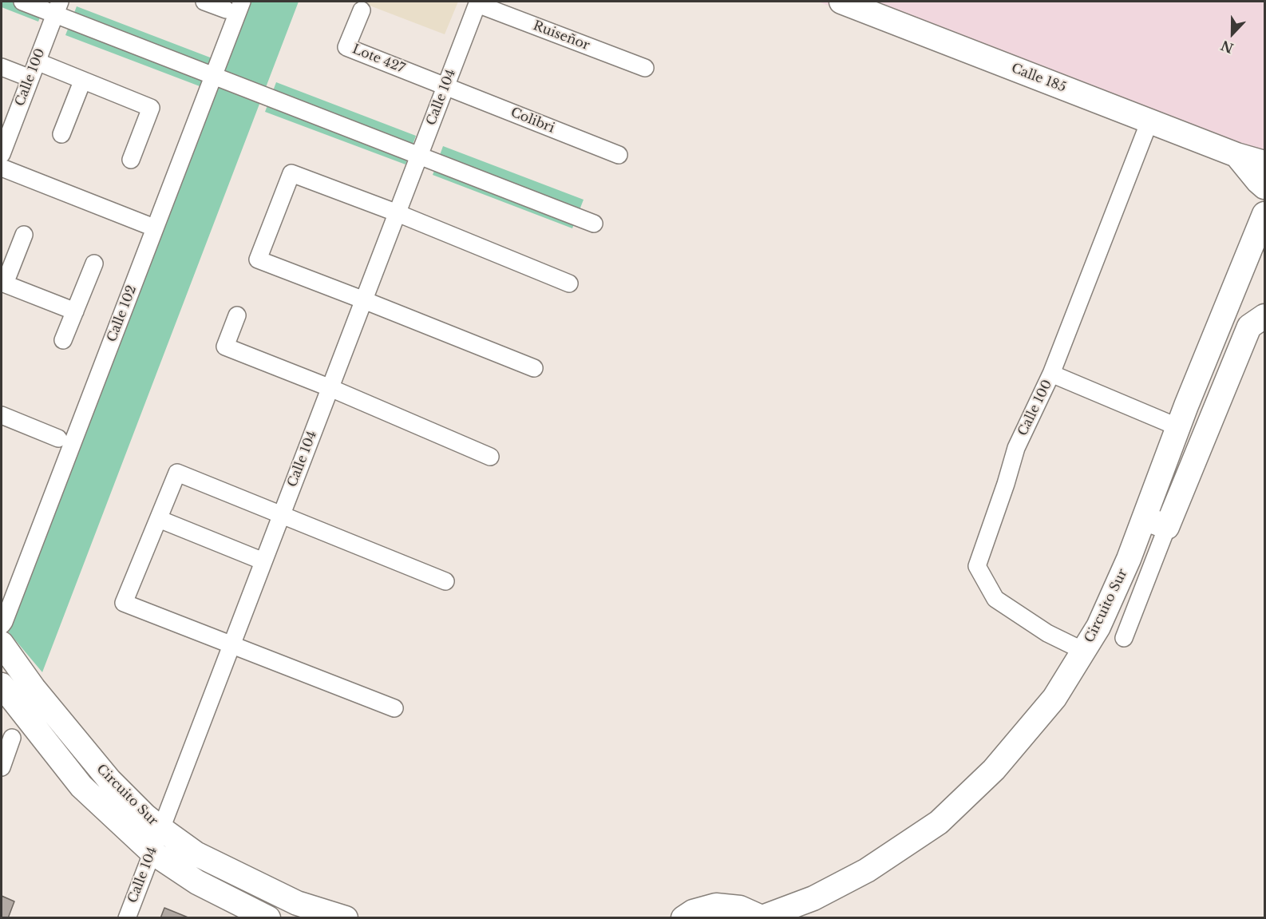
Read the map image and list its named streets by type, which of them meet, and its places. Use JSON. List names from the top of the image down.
{
  "streets": {
    "street": [
      "Ruiseñor",
      "Lote 427",
      "Calle 100",
      "Calle 185",
      "Calle 104",
      "Colibri",
      "Calle 102",
      "Circuito Sur"
    ]
  },
  "crossings": [
    ["Ruiseñor", "Calle 104"],
    ["Lote 427", "Calle 104"],
    ["Lote 427", "Colibri"],
    ["Calle 100", "Calle 185"],
    ["Calle 100", "Circuito Sur"],
    ["Calle 104", "Colibri"],
    ["Calle 104", "Circuito Sur"]
  ],
  "north": "bottom"
}
